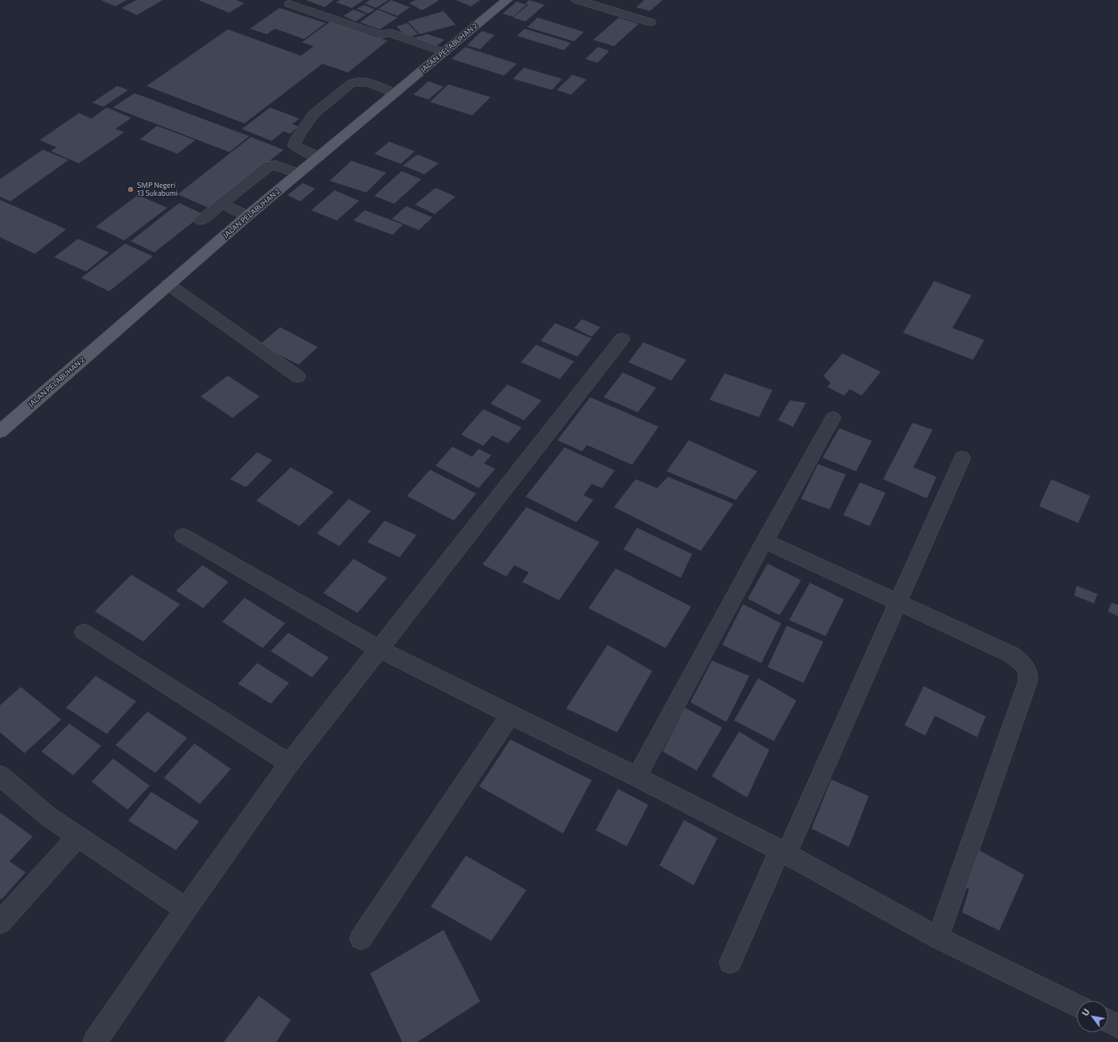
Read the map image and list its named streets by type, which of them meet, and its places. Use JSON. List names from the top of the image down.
{
  "streets": {
    "main road": ["JALAN PELABUHAN 2"]
  },
  "places": ["SMP Negeri 13 Sukabumi"],
  "north": "top left"
}
